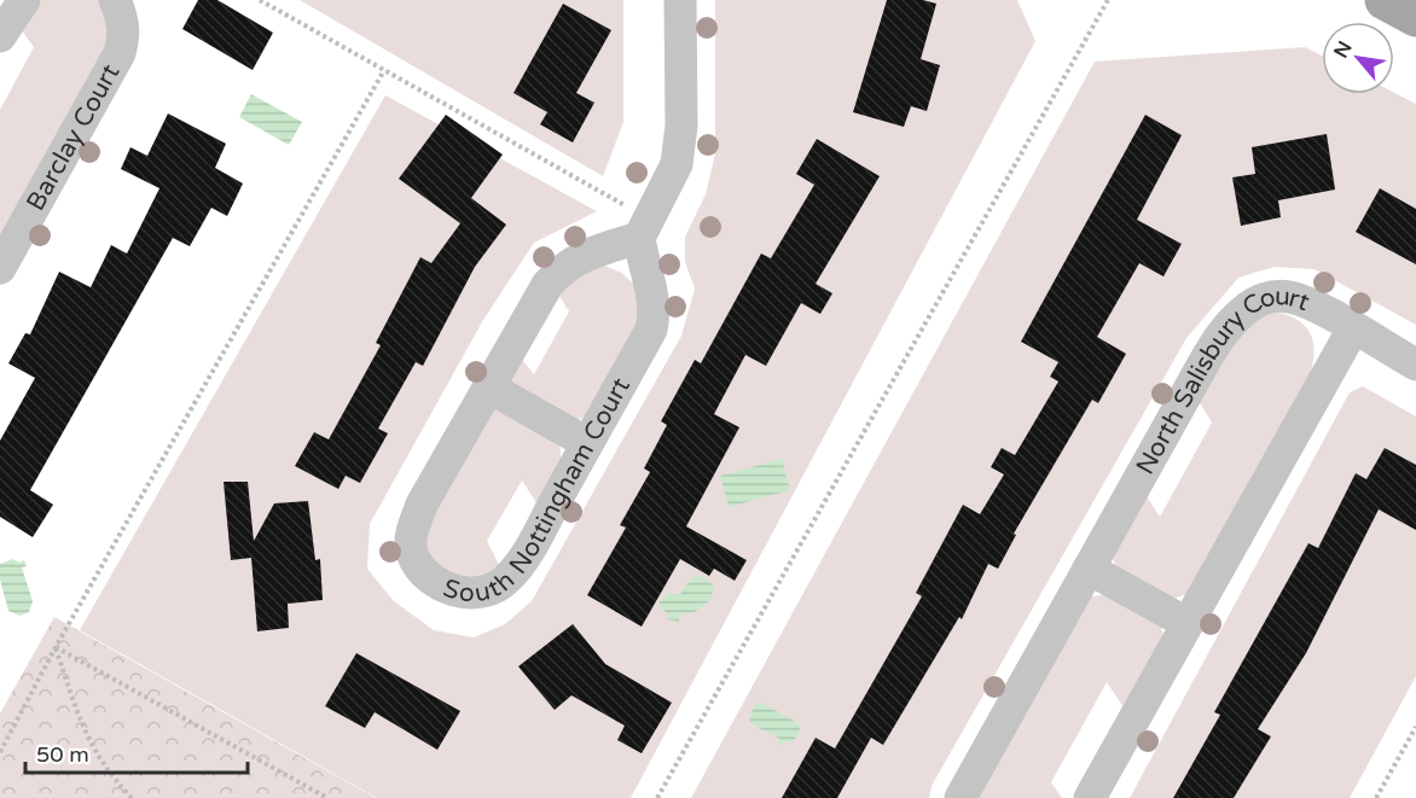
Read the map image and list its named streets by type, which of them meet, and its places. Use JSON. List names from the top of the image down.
{
  "streets": {
    "street": ["Barclay Court", "North Salisbury Court", "South Nottingham Court"]
  },
  "scale_bar": "50 m",
  "north": "top left"
}
